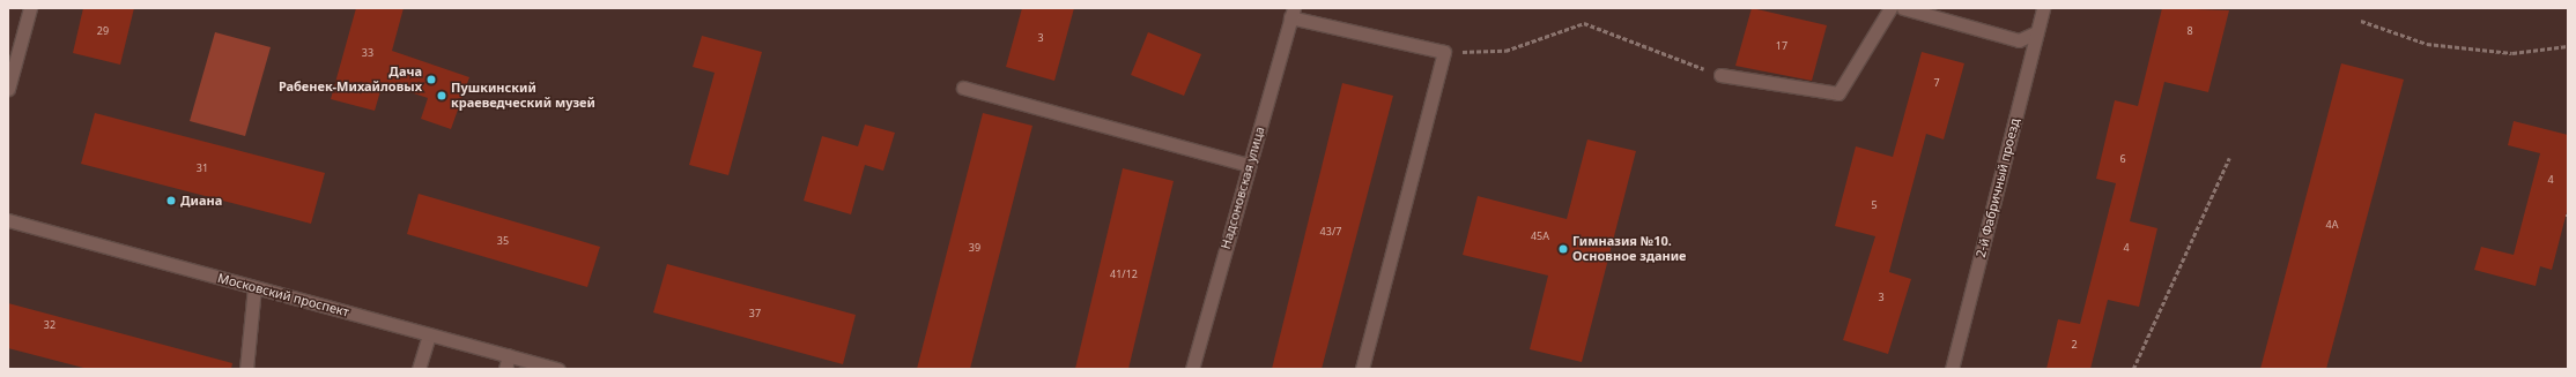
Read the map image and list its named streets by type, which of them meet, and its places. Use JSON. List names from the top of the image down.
{
  "streets": {
    "street": ["Надсоновская улица", "2-й Фабричный проезд", "Московский проспект"]
  },
  "places": [
    "Дача Рабенек-Михайловых",
    "Пушкинский краеведческий музей",
    "Диана",
    "Гимназия №10. Основное здание"
  ],
  "house_numbers": [
    "29",
    "8",
    "3",
    "17",
    "33",
    "7",
    "6",
    "31",
    "4",
    "5",
    "4А",
    "43/7",
    "45А",
    "35",
    "39",
    "4",
    "41/12",
    "3",
    "37",
    "32",
    "2"
  ]
}
